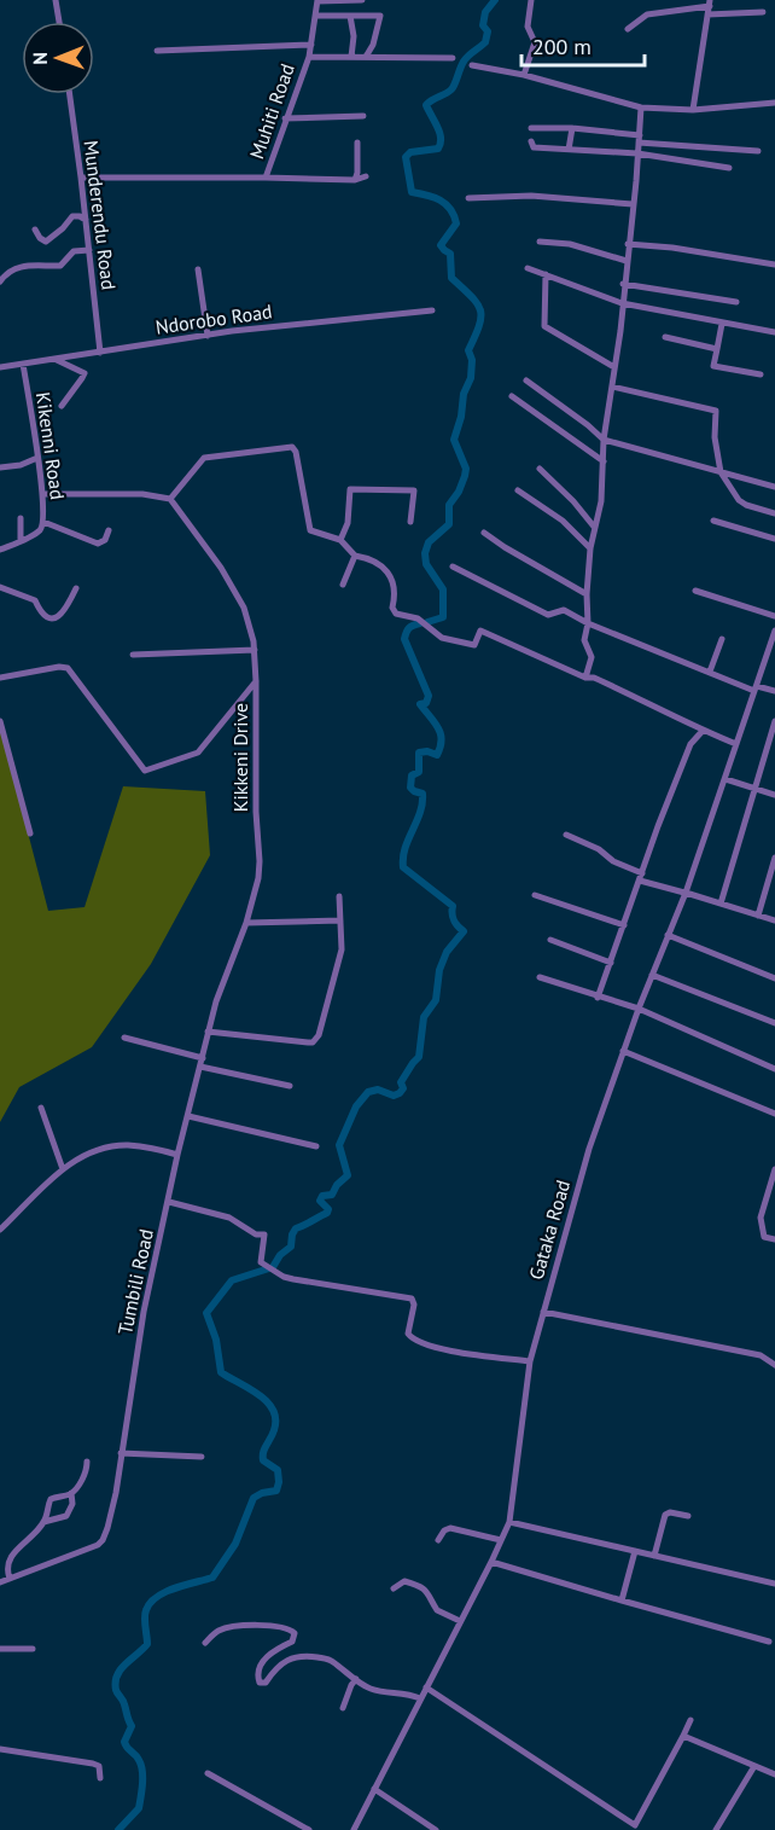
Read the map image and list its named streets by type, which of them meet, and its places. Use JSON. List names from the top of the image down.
{
  "streets": {
    "street": [
      "Muhiti Road",
      "Munderendu Road",
      "Ndorobo Road",
      "Kikenni Road",
      "Kikkeni Drive",
      "Gataka Road",
      "Tumbili Road"
    ]
  },
  "crossings": [
    ["Muhiti Road", "Munderendu Road"],
    ["Munderendu Road", "Ndorobo Road"],
    ["Ndorobo Road", "Kikenni Road"],
    ["Kikkeni Drive", "Tumbili Road"]
  ],
  "scale_bar": "200 m",
  "north": "left"
}
